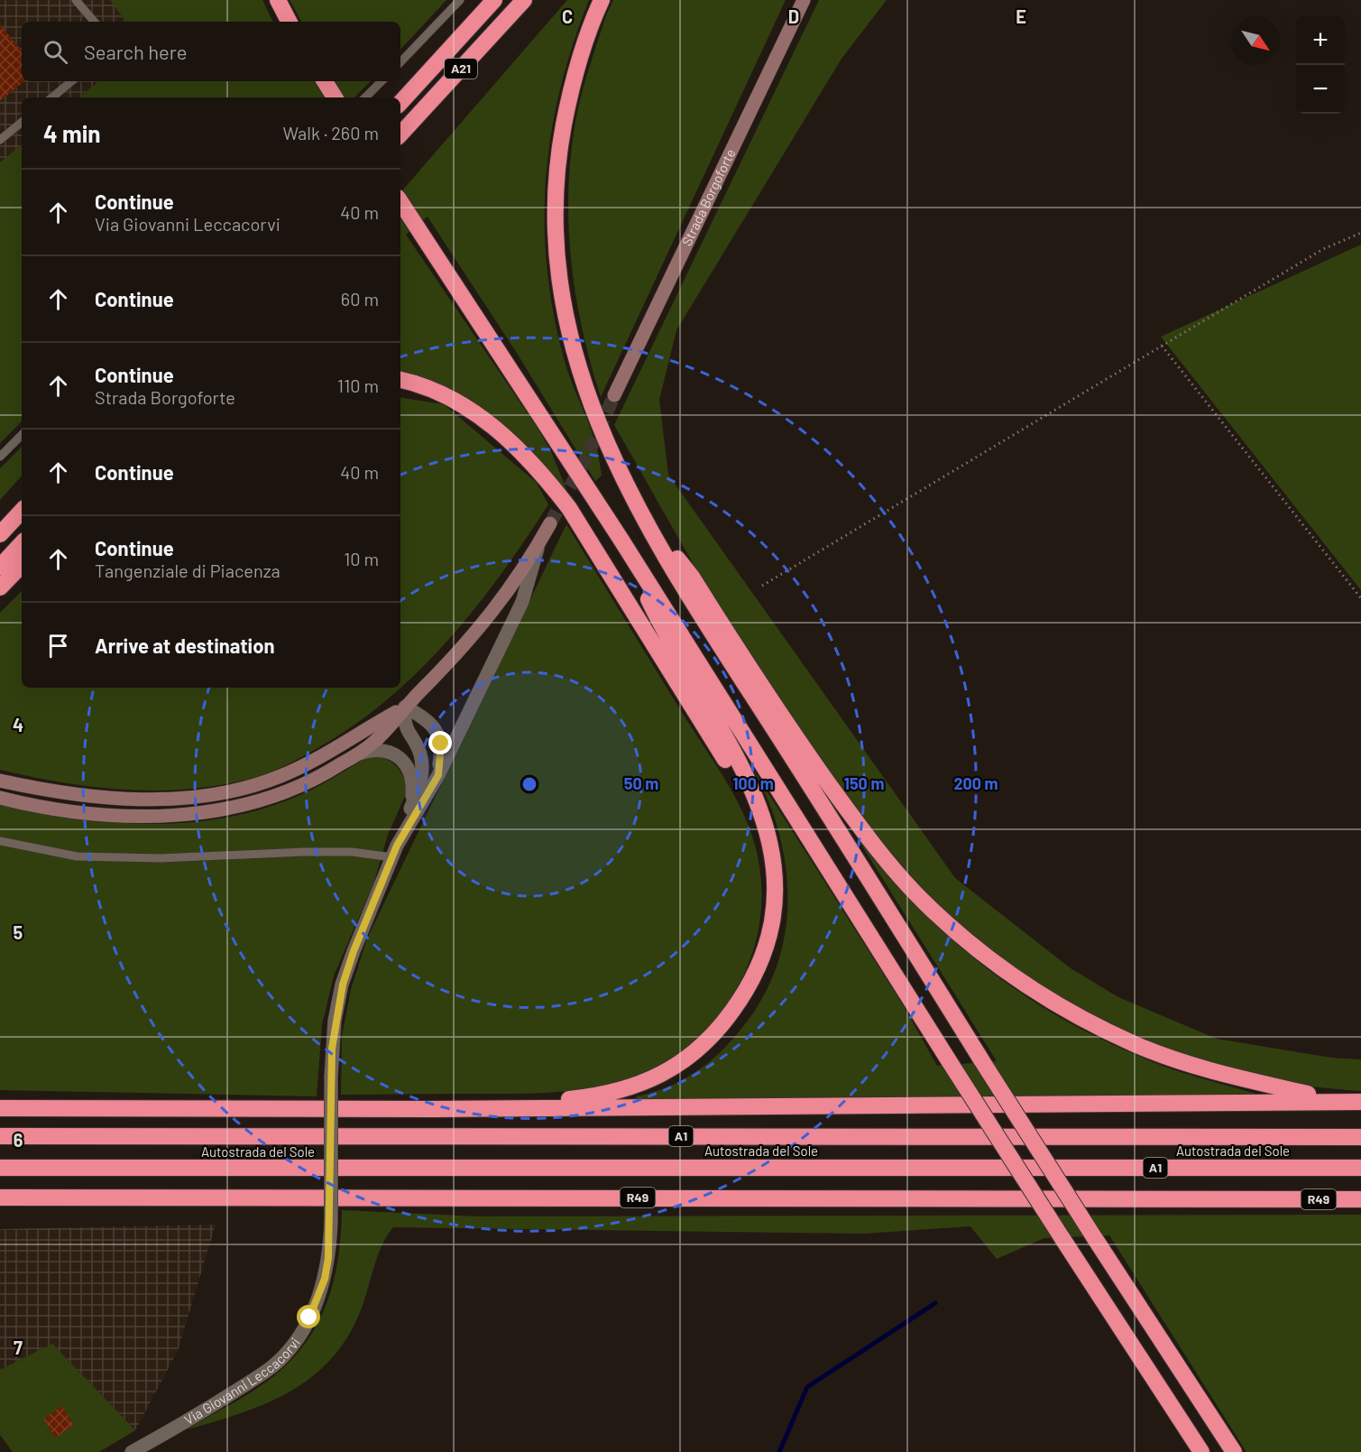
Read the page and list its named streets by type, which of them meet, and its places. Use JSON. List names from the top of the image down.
{
  "streets": {
    "highway": [
      "A21",
      "A1",
      "Autostrada del Sole",
      "R49"
    ],
    "main road": ["Strada Borgoforte"],
    "street": ["Via Giovanni Leccacorvi"]
  },
  "north": "bottom right",
  "page": {
    "map_buttons": ["+", "−"],
    "search": "Search here",
    "heading": ["4 min", "Walk · 260 m"],
    "list": [
      ["Continue", "Via Giovanni Leccacorvi", "40 m"],
      ["Continue", "60 m"],
      ["Continue", "Strada Borgoforte", "110 m"],
      ["Continue", "40 m"],
      ["Continue", "Tangenziale di Piacenza", "10 m"],
      "Arrive at destination"
    ]
  },
  "grid": {
    "columns": ["C", "D", "E"],
    "rows": [
      "4",
      "5",
      "6",
      "7"
    ]
  },
  "rings": [
    "50 m",
    "100 m",
    "150 m",
    "200 m"
  ]
}
